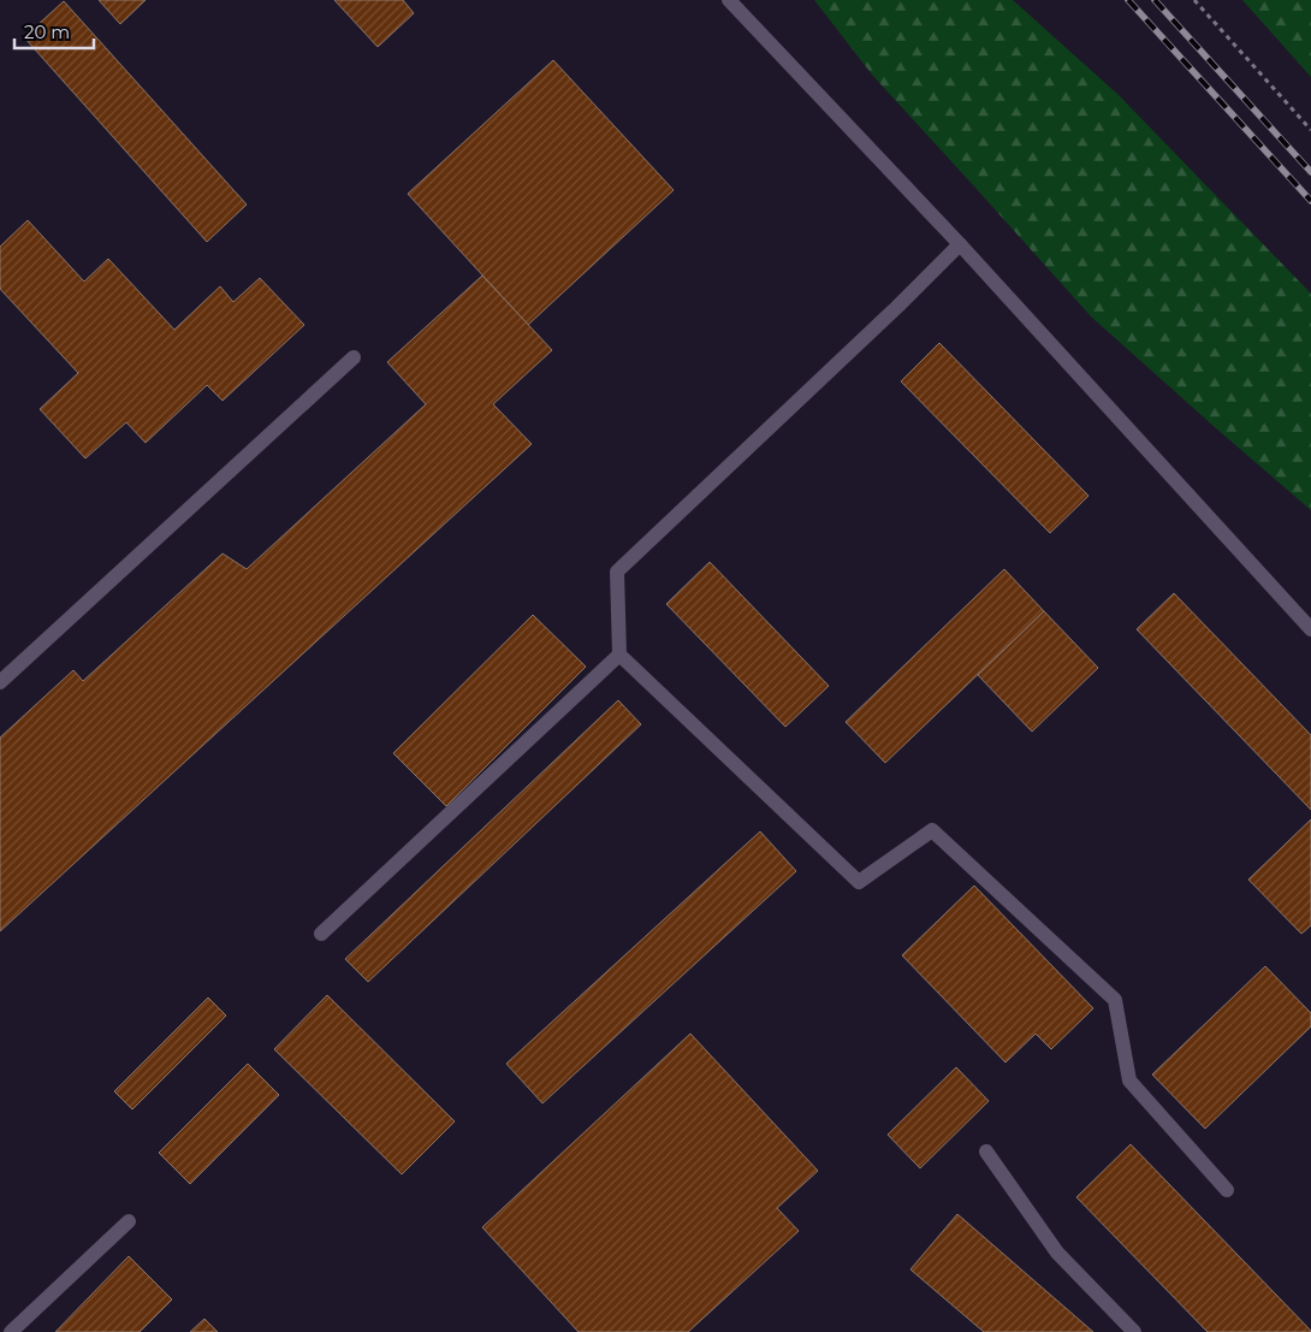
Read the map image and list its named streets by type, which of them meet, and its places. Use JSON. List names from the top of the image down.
{
  "scale_bar": "20 m"
}
